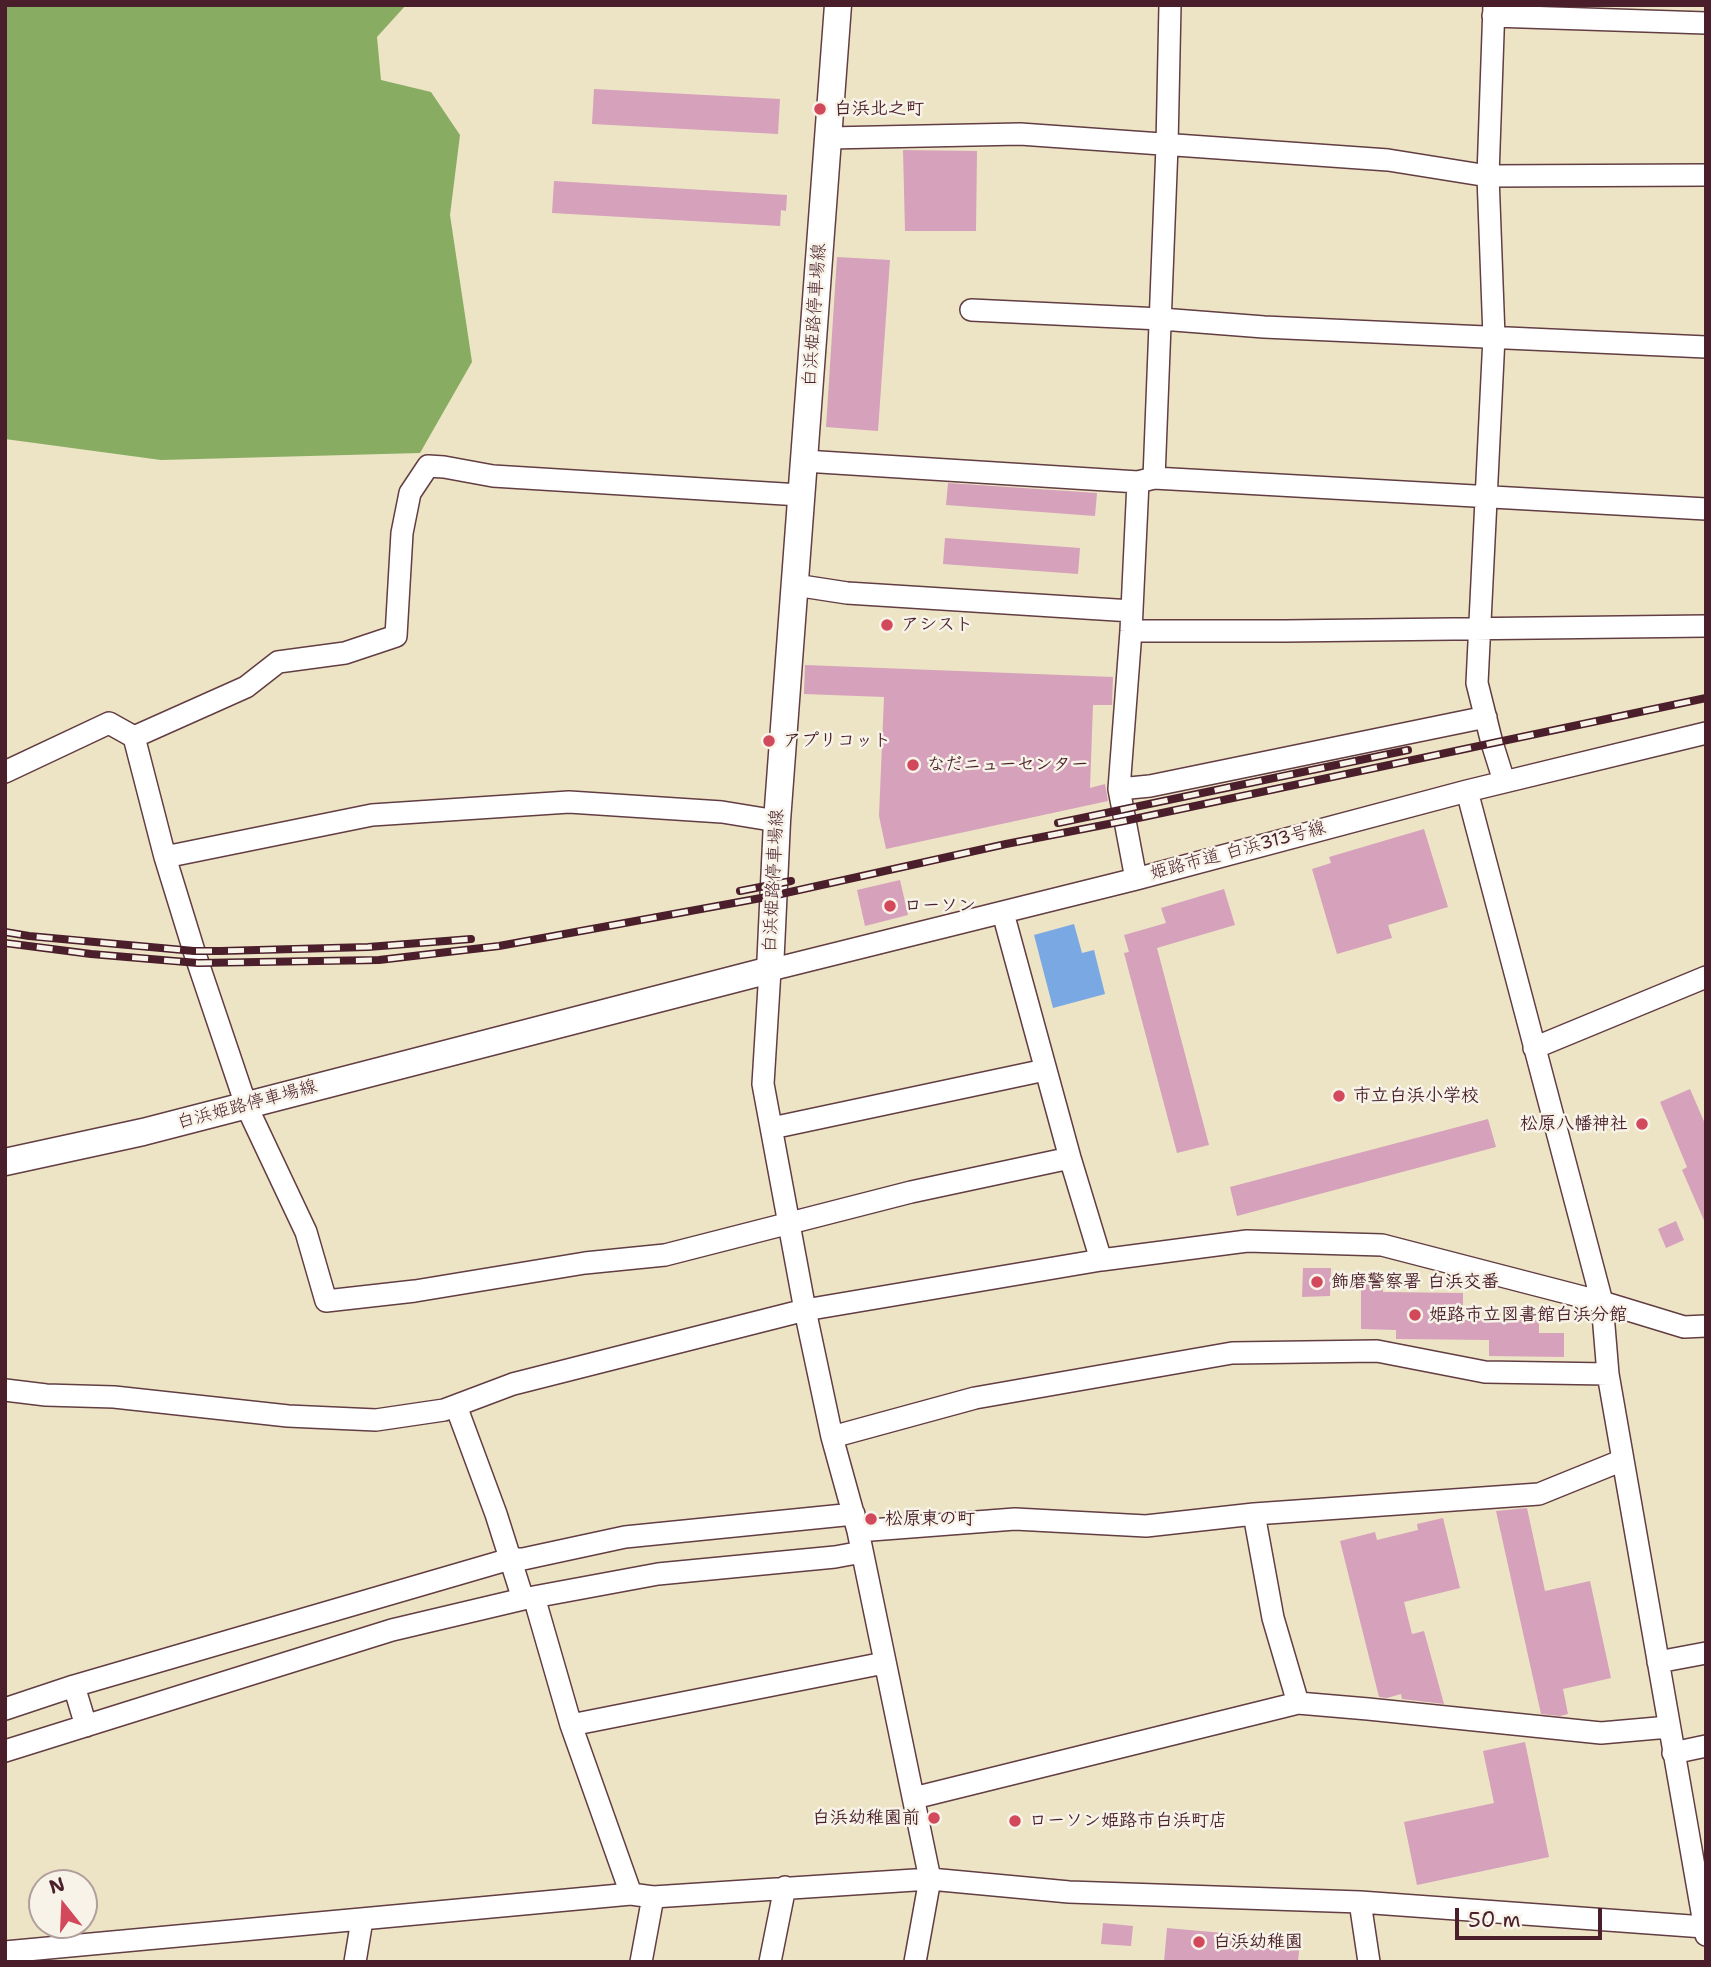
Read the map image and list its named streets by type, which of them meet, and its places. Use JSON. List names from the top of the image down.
{
  "streets": {
    "main road": ["白浜姫路停車場線"],
    "street": ["姫路市道 白浜313号線"]
  },
  "crossings": [
    ["白浜姫路停車場線", "姫路市道 白浜313号線"]
  ],
  "places": [
    "白浜北之町",
    "アシスト",
    "アプリコット",
    "なだニューセンター",
    "ローソン",
    "市立白浜小学校",
    "松原八幡神社",
    "飾磨警察署 白浜交番",
    "姫路市立図書館白浜分館",
    "松原東の町",
    "白浜幼稚園前",
    "ローソン姫路市白浜町店",
    "白浜幼稚園"
  ],
  "scale_bar": "50 m",
  "north": "top"
}
